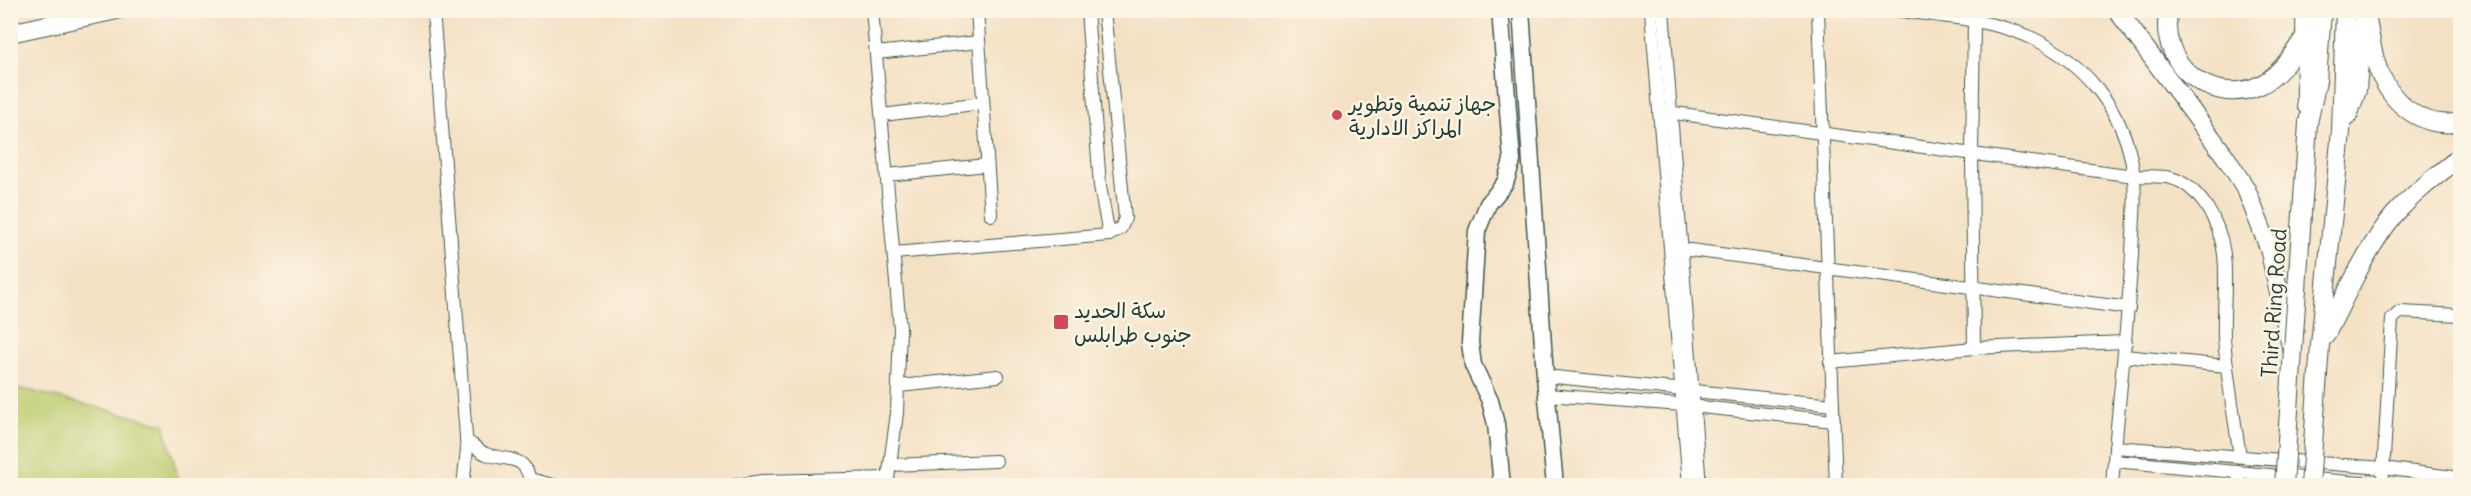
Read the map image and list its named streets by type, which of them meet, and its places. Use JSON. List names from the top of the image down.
{
  "streets": {
    "highway": ["Third Ring Road"]
  },
  "places": {
    "other": ["جهاز تنمية وتطوير المراكز الادارية"],
    "transit": ["سكة الحديد جنوب طرابلس"]
  }
}
